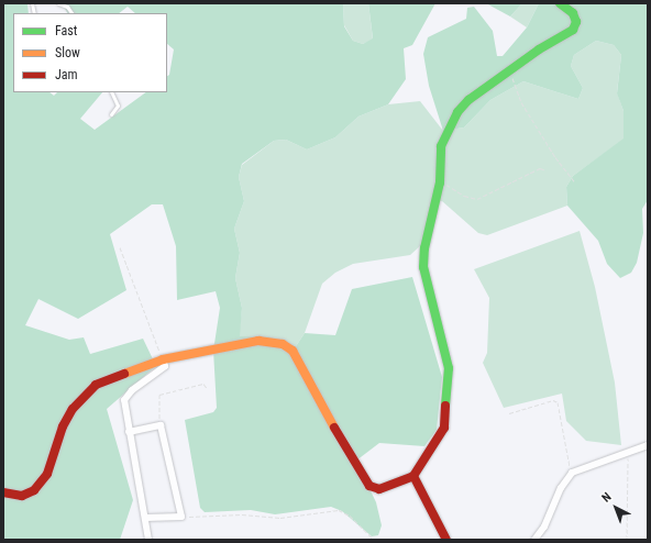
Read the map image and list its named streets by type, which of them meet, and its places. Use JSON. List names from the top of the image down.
{
  "legend": ["Fast", "Slow", "Jam"],
  "north": "top left"
}
